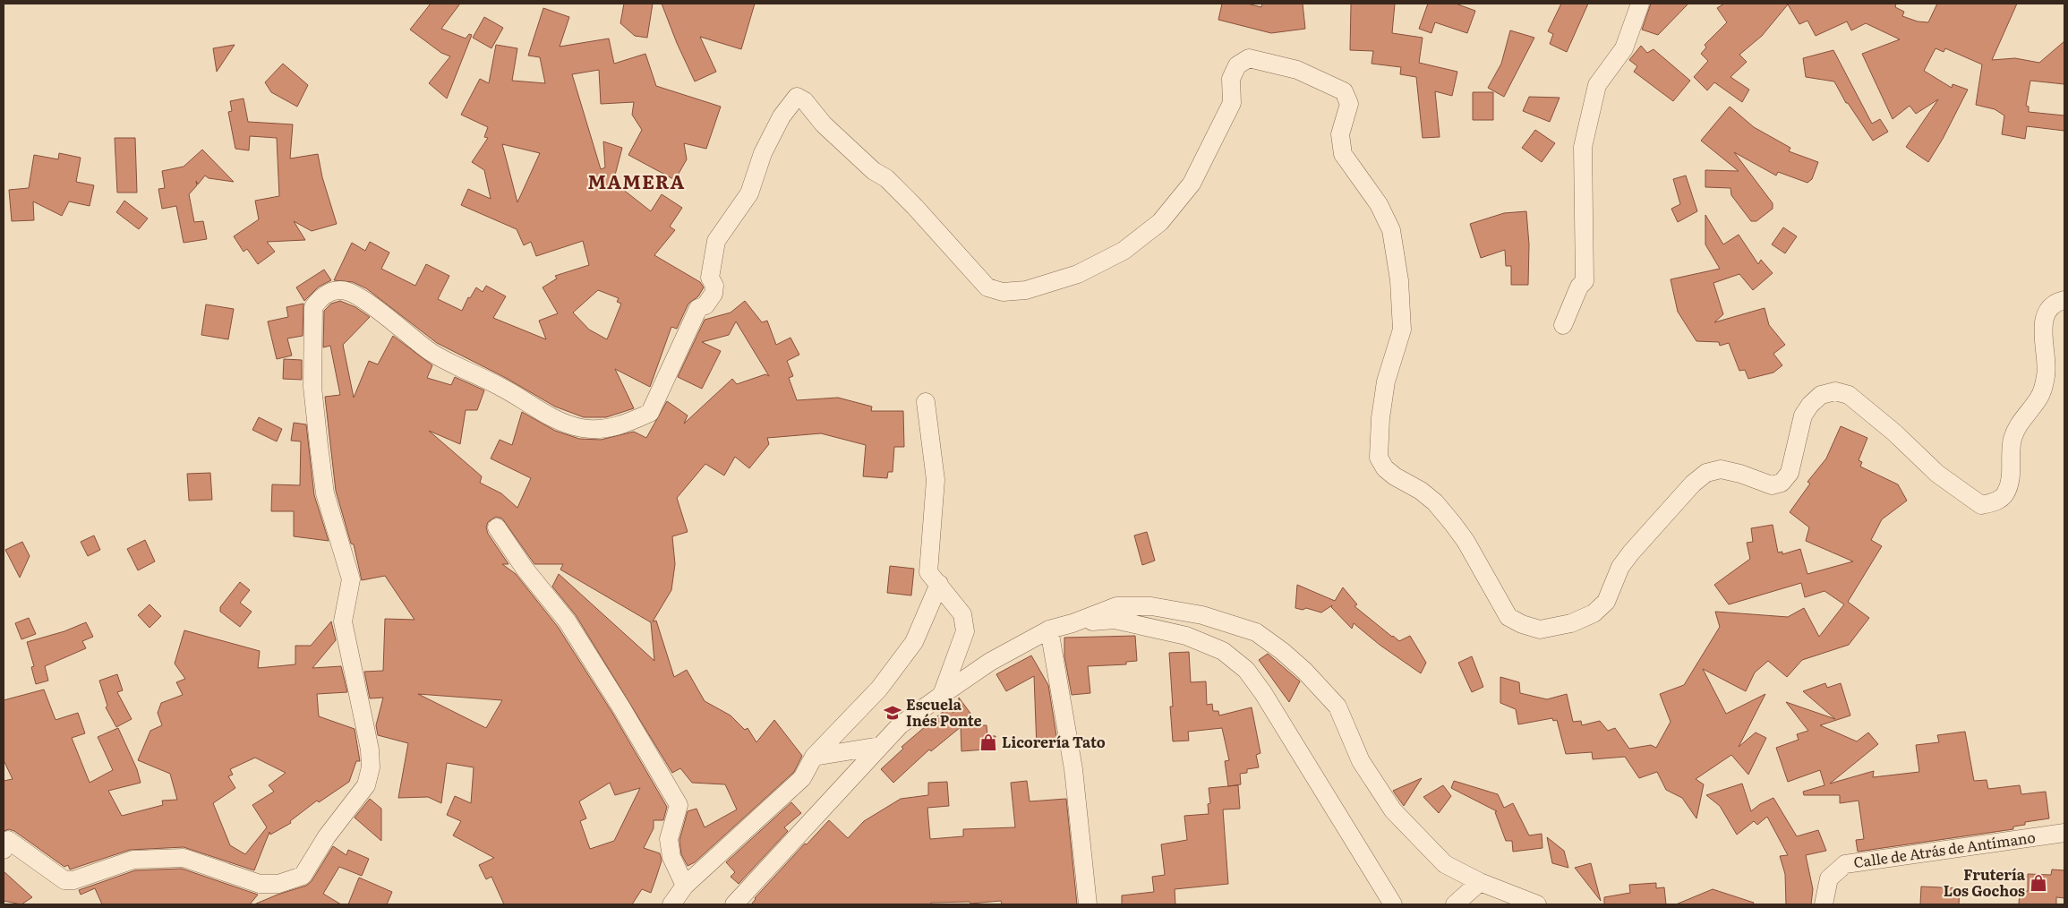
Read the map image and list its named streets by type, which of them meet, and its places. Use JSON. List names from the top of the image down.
{
  "streets": {
    "street": ["Calle de Atrás de Antímano"]
  },
  "districts": ["MAMERA"],
  "places": {
    "school or university": ["Escuela Inés Ponte"],
    "shop": ["Licorería Tato", "Frutería Los Gochos"]
  }
}
